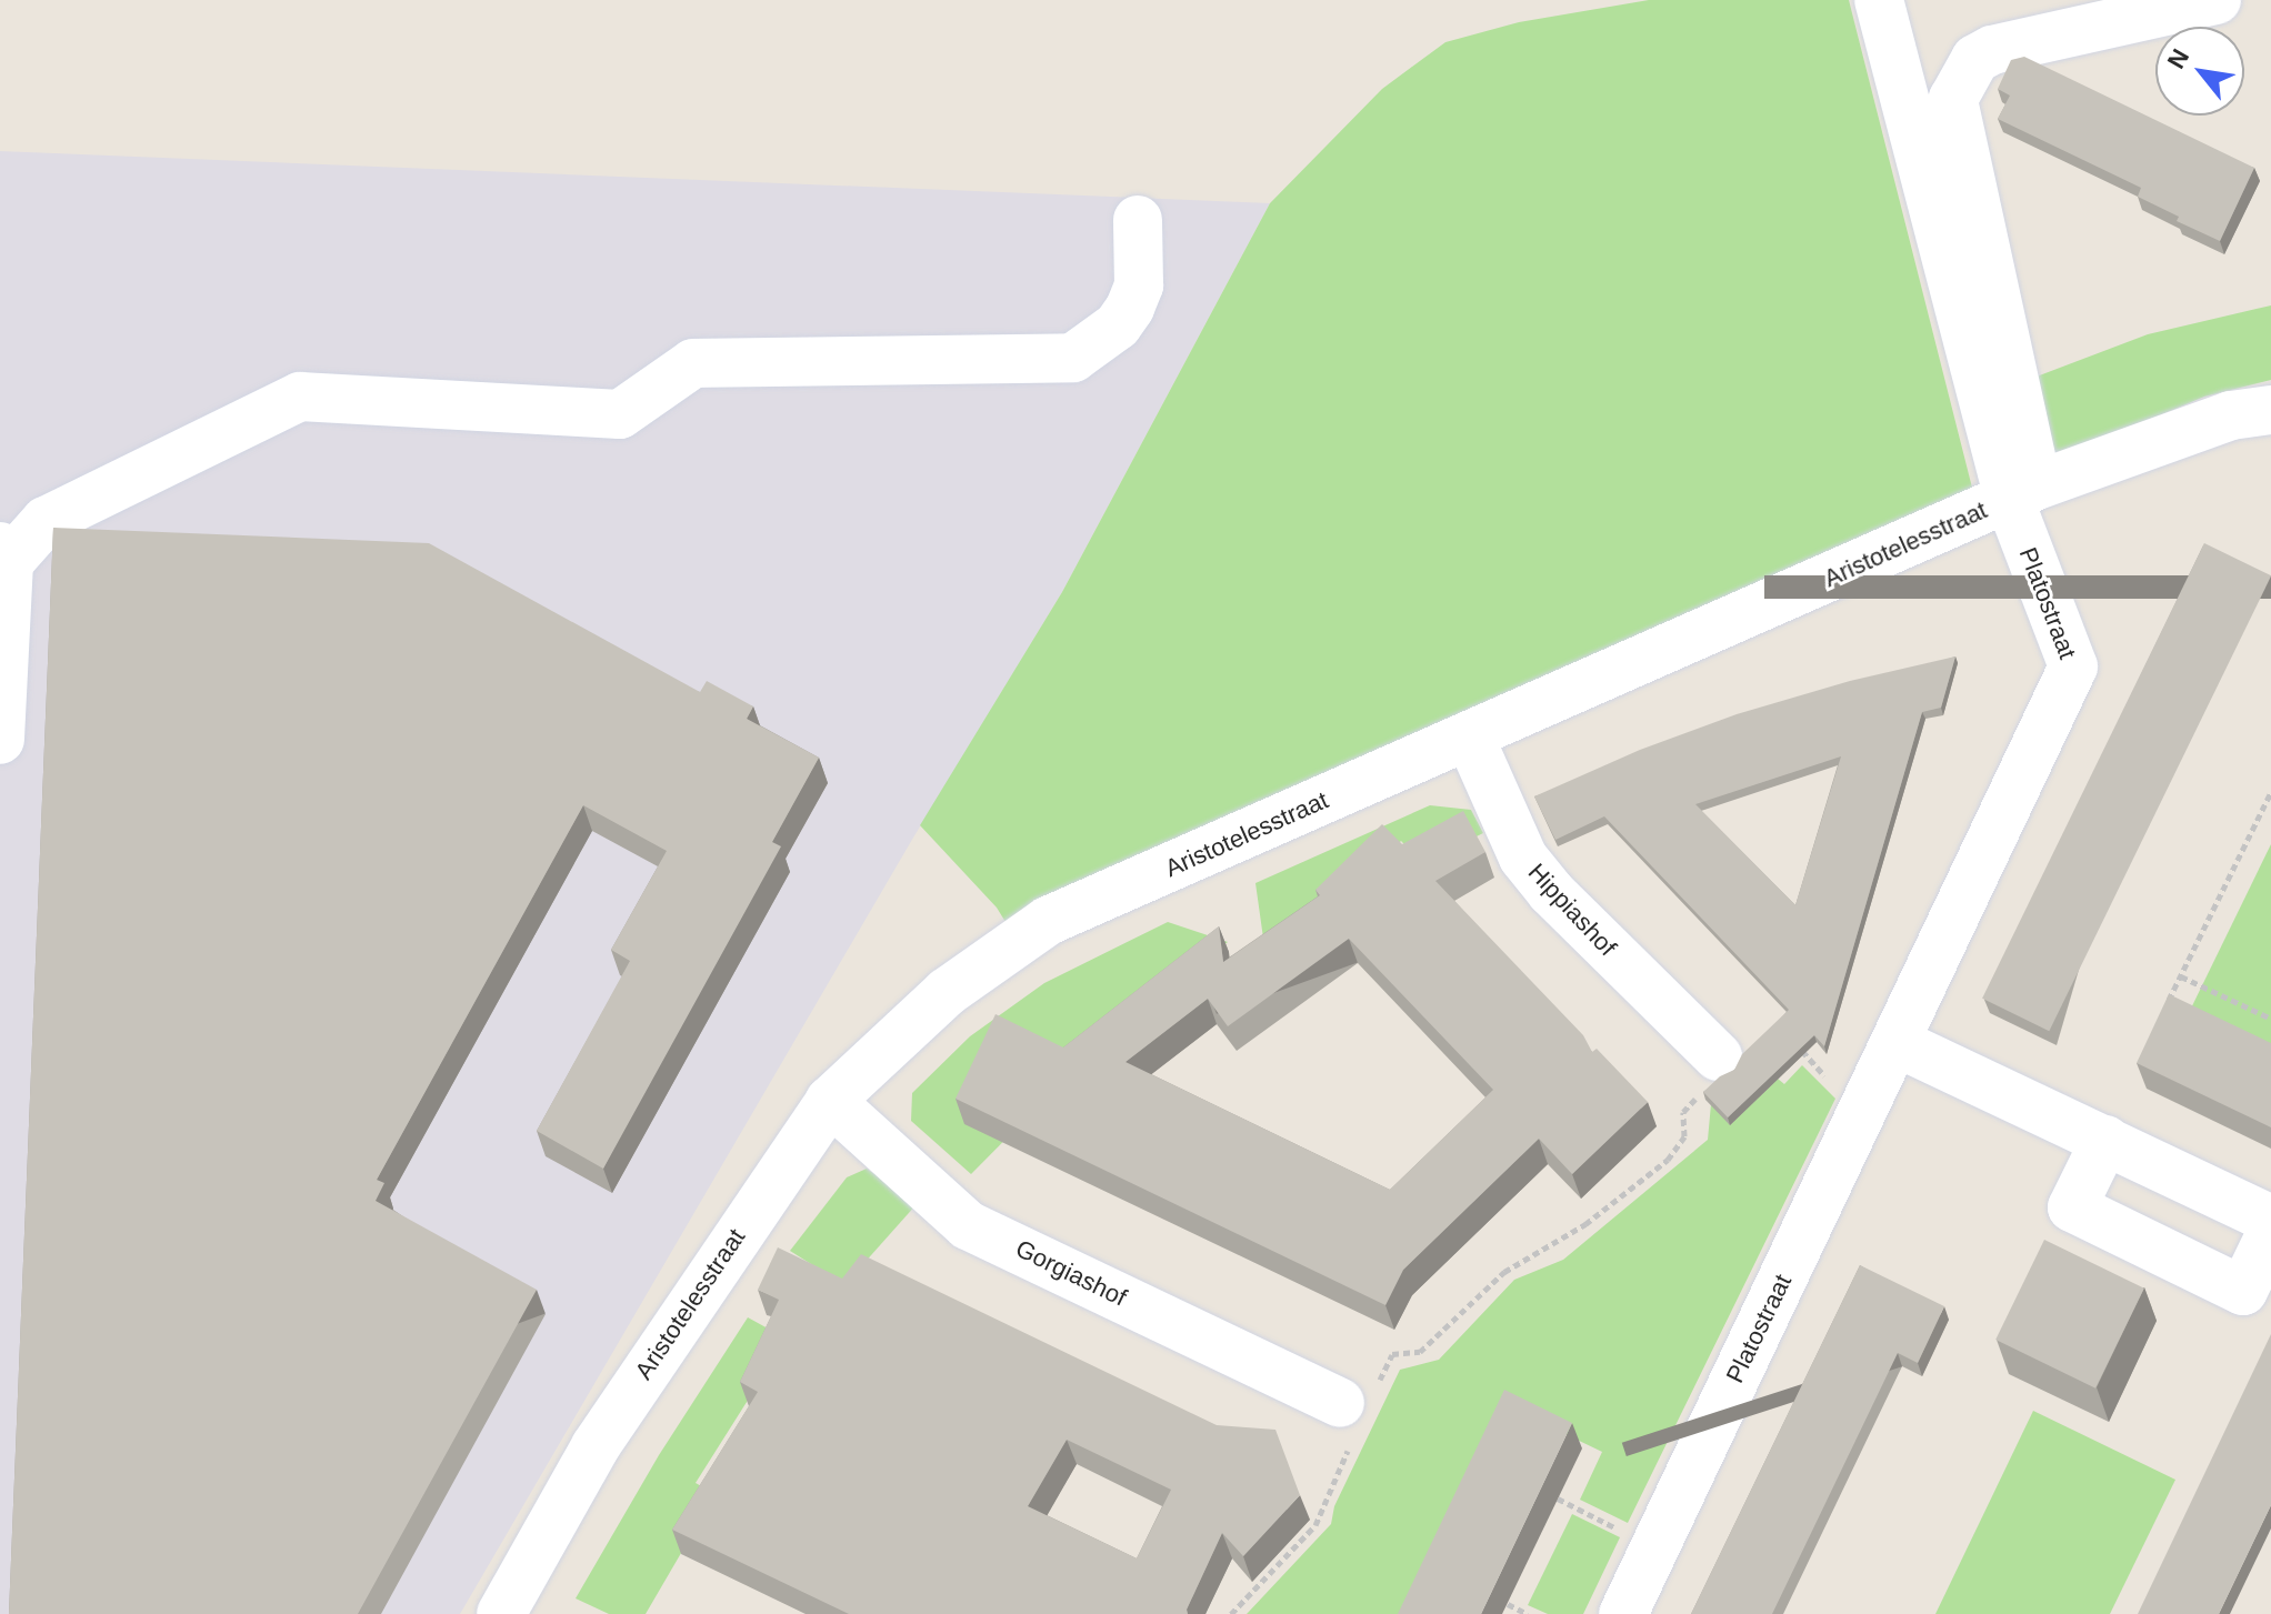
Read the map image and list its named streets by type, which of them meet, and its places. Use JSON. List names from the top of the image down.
{
  "streets": {
    "street": [
      "Aristotelesstraat",
      "Platostraat",
      "Hippiashof",
      "Gorgiashof"
    ]
  },
  "crossings": [
    ["Aristotelesstraat", "Platostraat"],
    ["Aristotelesstraat", "Hippiashof"],
    ["Aristotelesstraat", "Gorgiashof"]
  ],
  "north": "top left"
}
